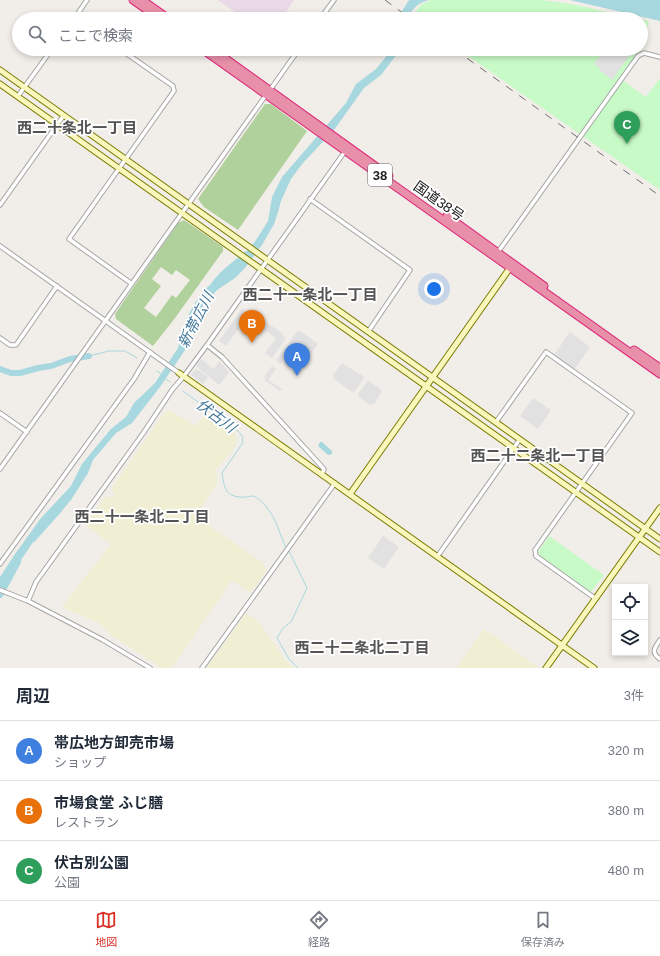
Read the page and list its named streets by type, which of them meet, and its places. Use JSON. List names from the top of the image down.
{
  "streets": {
    "highway": ["38", "国道38号"]
  },
  "districts": [
    "西二十条北一丁目",
    "西二十一条北一丁目",
    "西二十二条北一丁目",
    "西二十一条北二丁目",
    "西二十二条北二丁目"
  ],
  "water": ["新帯広川", "伏古川"],
  "page": {
    "search": "ここで検索",
    "pins": ["C", "B", "A"],
    "heading": ["周辺", "3件"],
    "list": [
      {
        "mark": "A",
        "name": "帯広地方卸売市場",
        "note": "ショップ",
        "value": "320 m"
      },
      {
        "mark": "B",
        "name": "市場食堂 ふじ膳",
        "note": "レストラン",
        "value": "380 m"
      },
      {
        "mark": "C",
        "name": "伏古別公園",
        "note": "公園",
        "value": "480 m"
      }
    ],
    "nav": ["地図", "経路", "保存済み"]
  }
}
